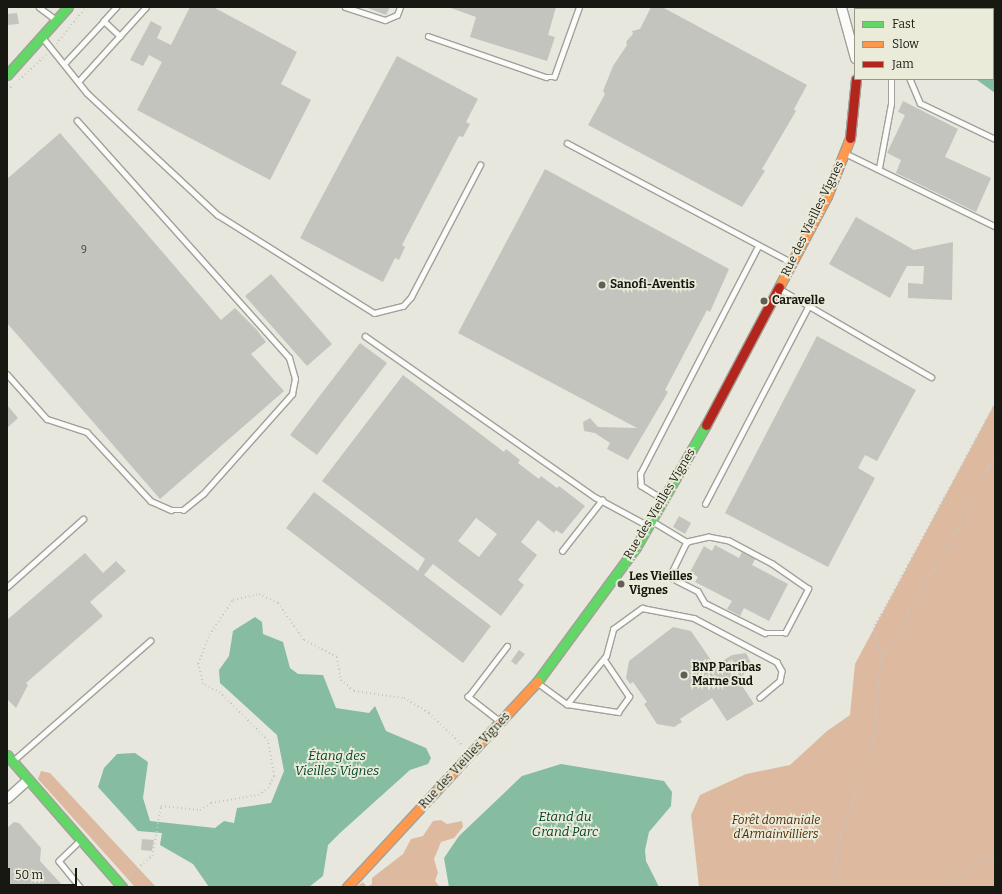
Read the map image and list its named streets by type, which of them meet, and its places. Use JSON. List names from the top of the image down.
{
  "streets": {
    "street": ["Rue des Vieilles Vignes"]
  },
  "water": ["Étang des Vieilles Vignes", "Etand du Grand Parc"],
  "parks": ["Forêt domaniale d'Armainvilliers"],
  "places": [
    "Sanofi-Aventis",
    "Caravelle",
    "Les Vieilles Vignes",
    "BNP Paribas Marne Sud"
  ],
  "house_numbers": ["9"],
  "legend": ["Fast", "Slow", "Jam"],
  "scale_bar": "50 m"
}
